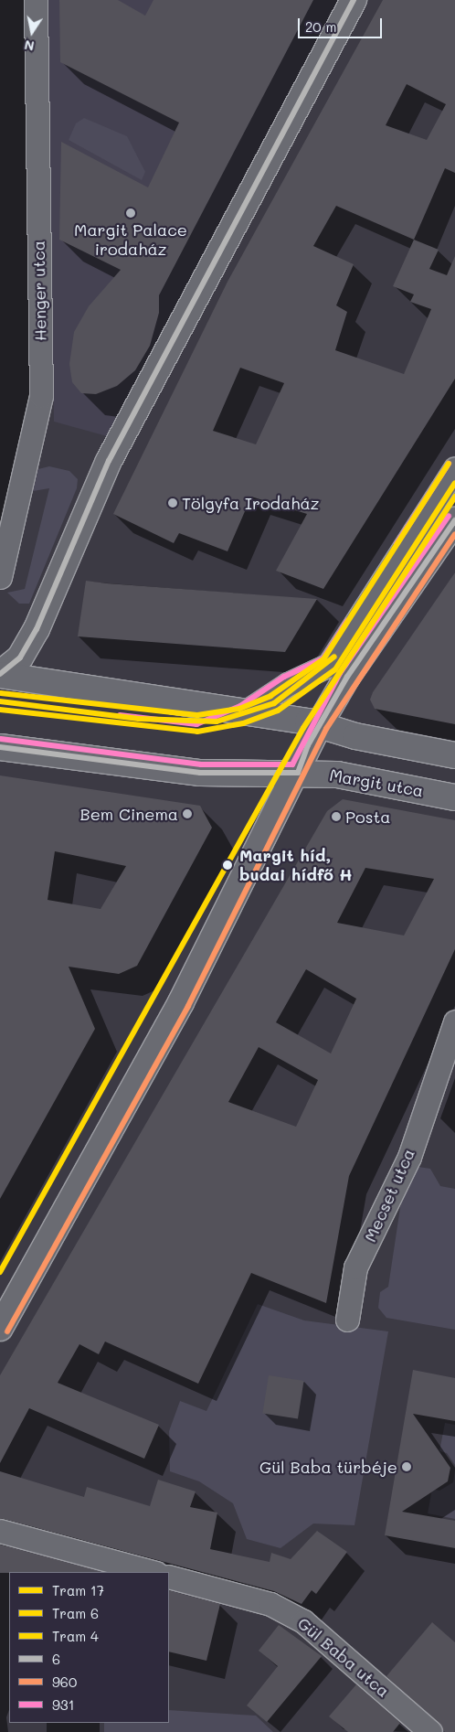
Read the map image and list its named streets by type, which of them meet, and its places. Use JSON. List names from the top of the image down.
{
  "streets": {
    "main road": ["Margit utca"],
    "street": ["Henger utca", "Mecset utca", "Gül Baba utca"]
  },
  "places": [
    "Margit Palace irodaház",
    "Tölgyfa Irodaház",
    "Bem Cinema",
    "Posta",
    "Margit híd, budai hídfő H",
    "Gül Baba türbéje"
  ],
  "lines": [
    "transit line 6",
    "tram line 4",
    "transit line 931",
    "tram line 6",
    "tram line 17",
    "transit line 960"
  ],
  "legend": [
    "Tram 17",
    "Tram 6",
    "Tram 4",
    "6",
    "960",
    "931"
  ],
  "scale_bar": "20 m",
  "north": "bottom"
}
